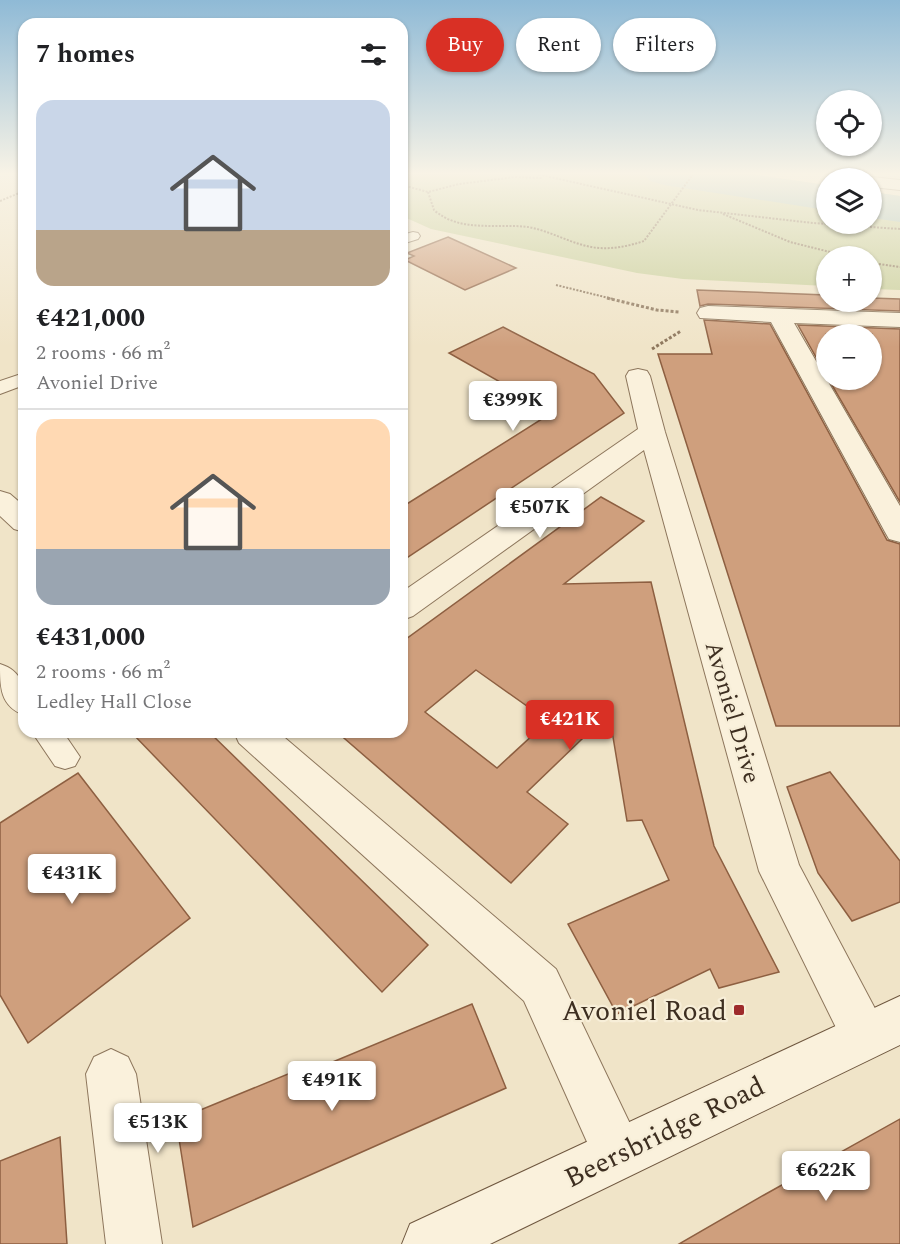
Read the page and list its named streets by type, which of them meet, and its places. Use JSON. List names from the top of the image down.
{
  "streets": {
    "street": ["Avoniel Drive", "Beersbridge Road"]
  },
  "crossings": [
    ["Avoniel Drive", "Beersbridge Road"]
  ],
  "places": {
    "transit": ["Avoniel Road"]
  },
  "page": {
    "chip": ["Buy", "Rent", "Filters"],
    "heading": "7 homes",
    "map_buttons": ["+", "−"],
    "list": [
      {
        "name": "€421,000",
        "note": "2 rooms · 66 m² · Avoniel Drive"
      },
      {
        "name": "€431,000",
        "note": "2 rooms · 66 m² · Ledley Hall Close"
      }
    ],
    "price": [
      "€399K",
      "€507K",
      "€421K",
      "€431K",
      "€491K",
      "€513K",
      "€622K"
    ]
  }
}
